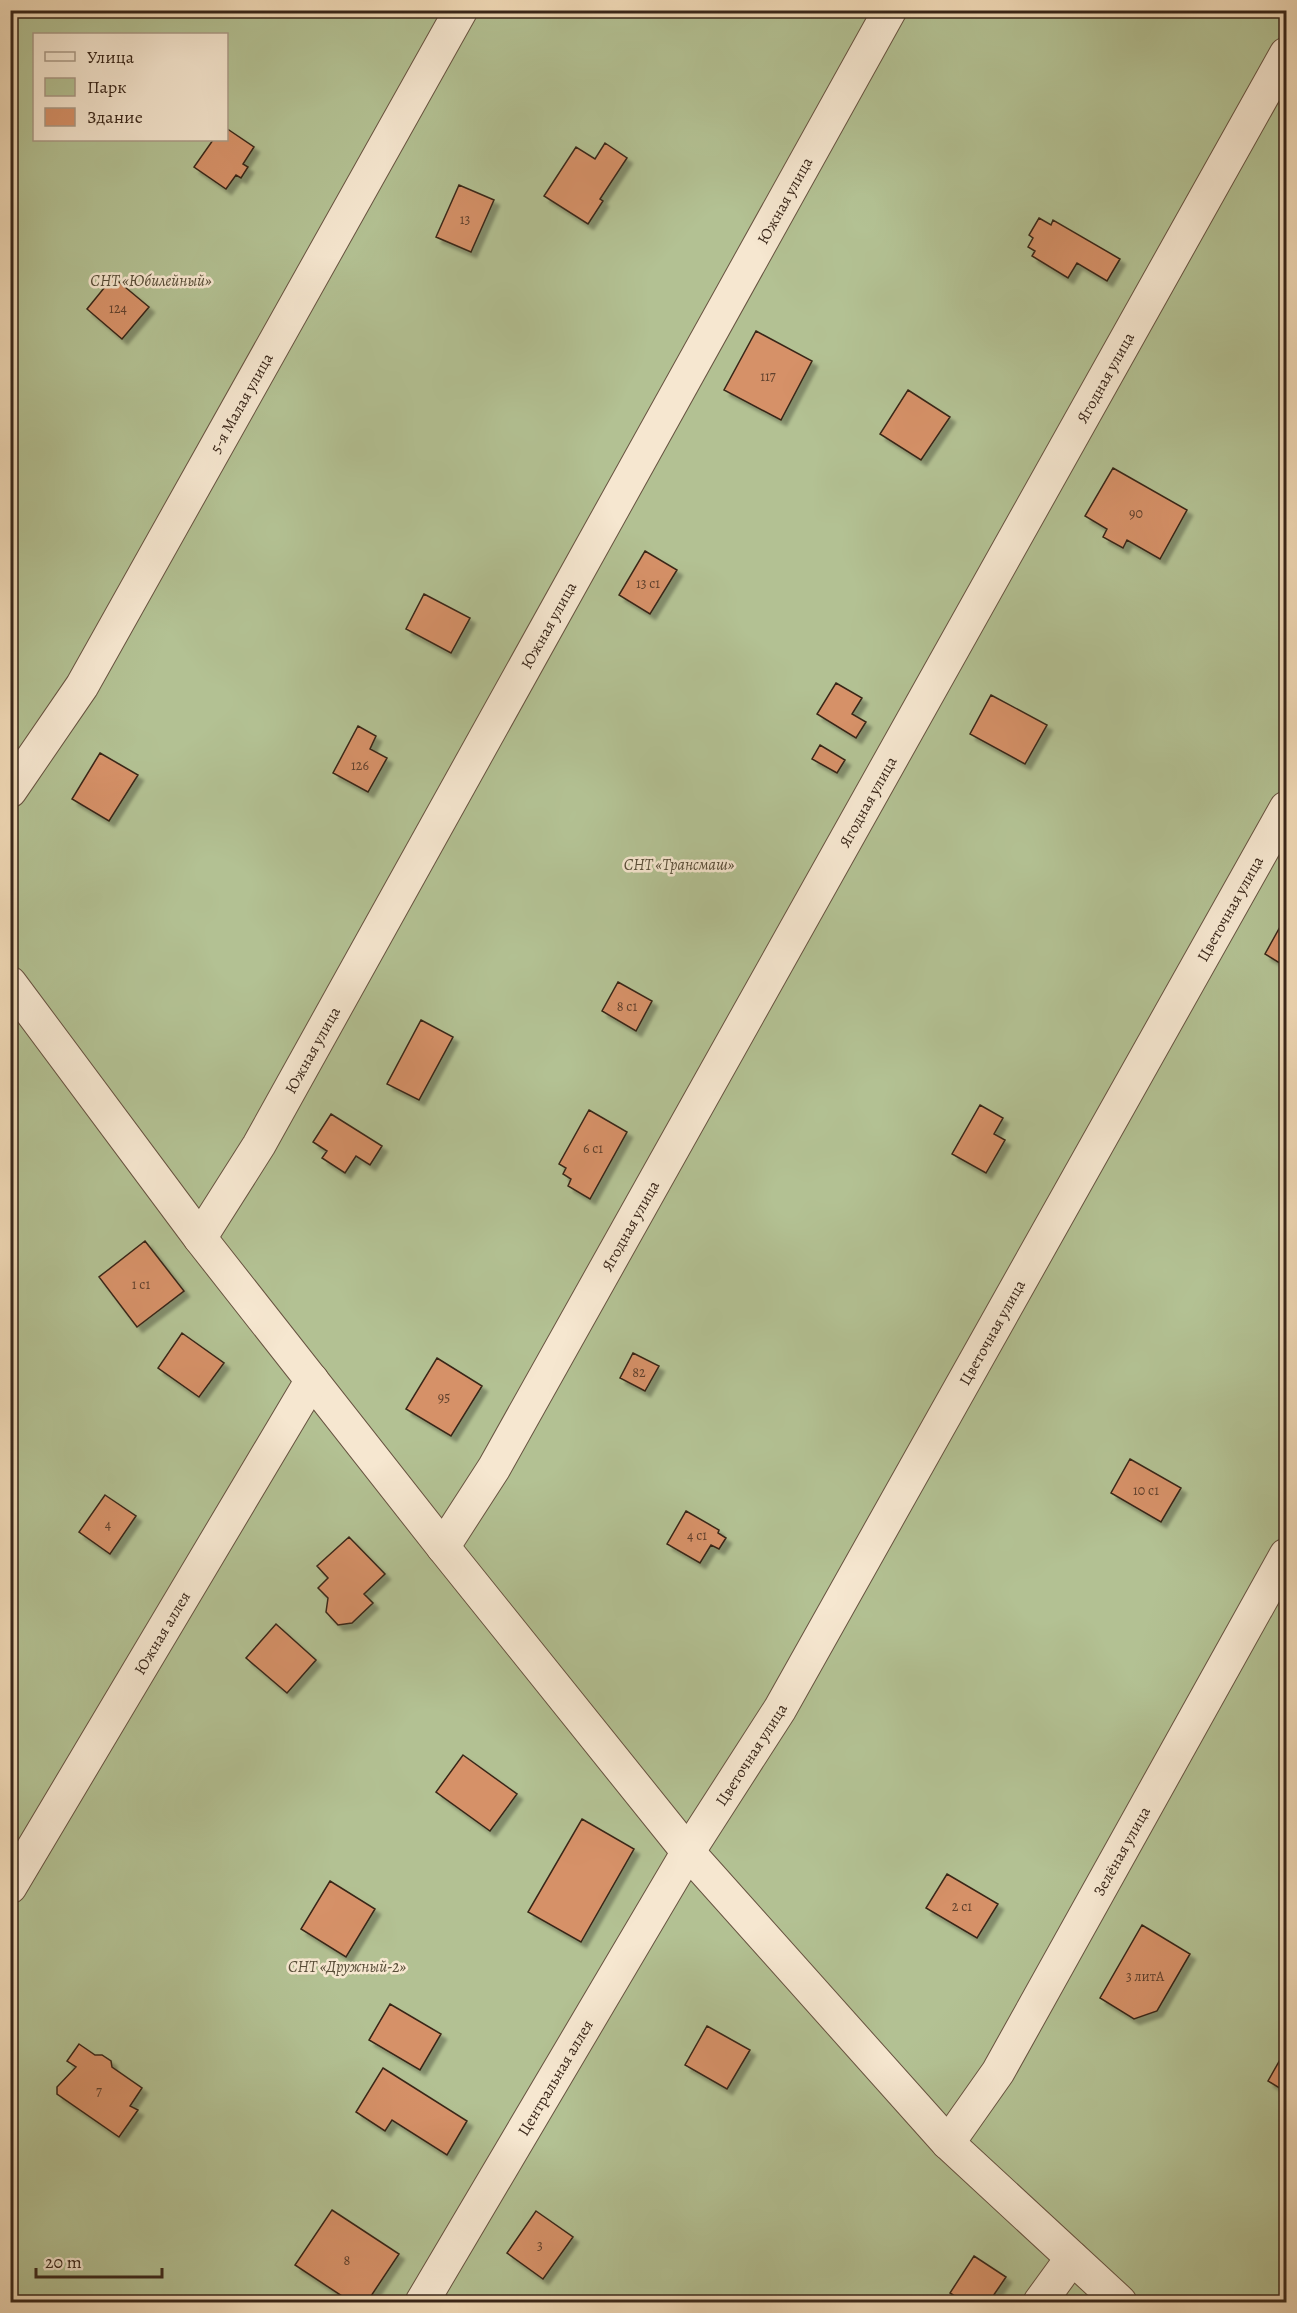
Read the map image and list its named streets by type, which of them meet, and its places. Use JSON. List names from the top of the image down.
{
  "streets": {
    "street": [
      "Южная улица",
      "Ягодная улица",
      "5-я Малая улица",
      "Цветочная улица",
      "Южная аллея",
      "Зелёная улица",
      "Центральная аллея"
    ]
  },
  "crossings": [
    ["Цветочная улица", "Центральная аллея"]
  ],
  "parks": ["СНТ «Юбилейный»", "СНТ «Трансмаш»", "СНТ «Дружный-2»"],
  "house_numbers": [
    "13",
    "124",
    "117",
    "90",
    "13 с1",
    "126",
    "8 с1",
    "6 с1",
    "1 с1",
    "82",
    "95",
    "10 с1",
    "4",
    "4 с1",
    "2 с1",
    "3 литА",
    "7",
    "3",
    "8"
  ],
  "legend": ["Улица", "Парк", "Здание"],
  "scale_bar": "20 m"
}
